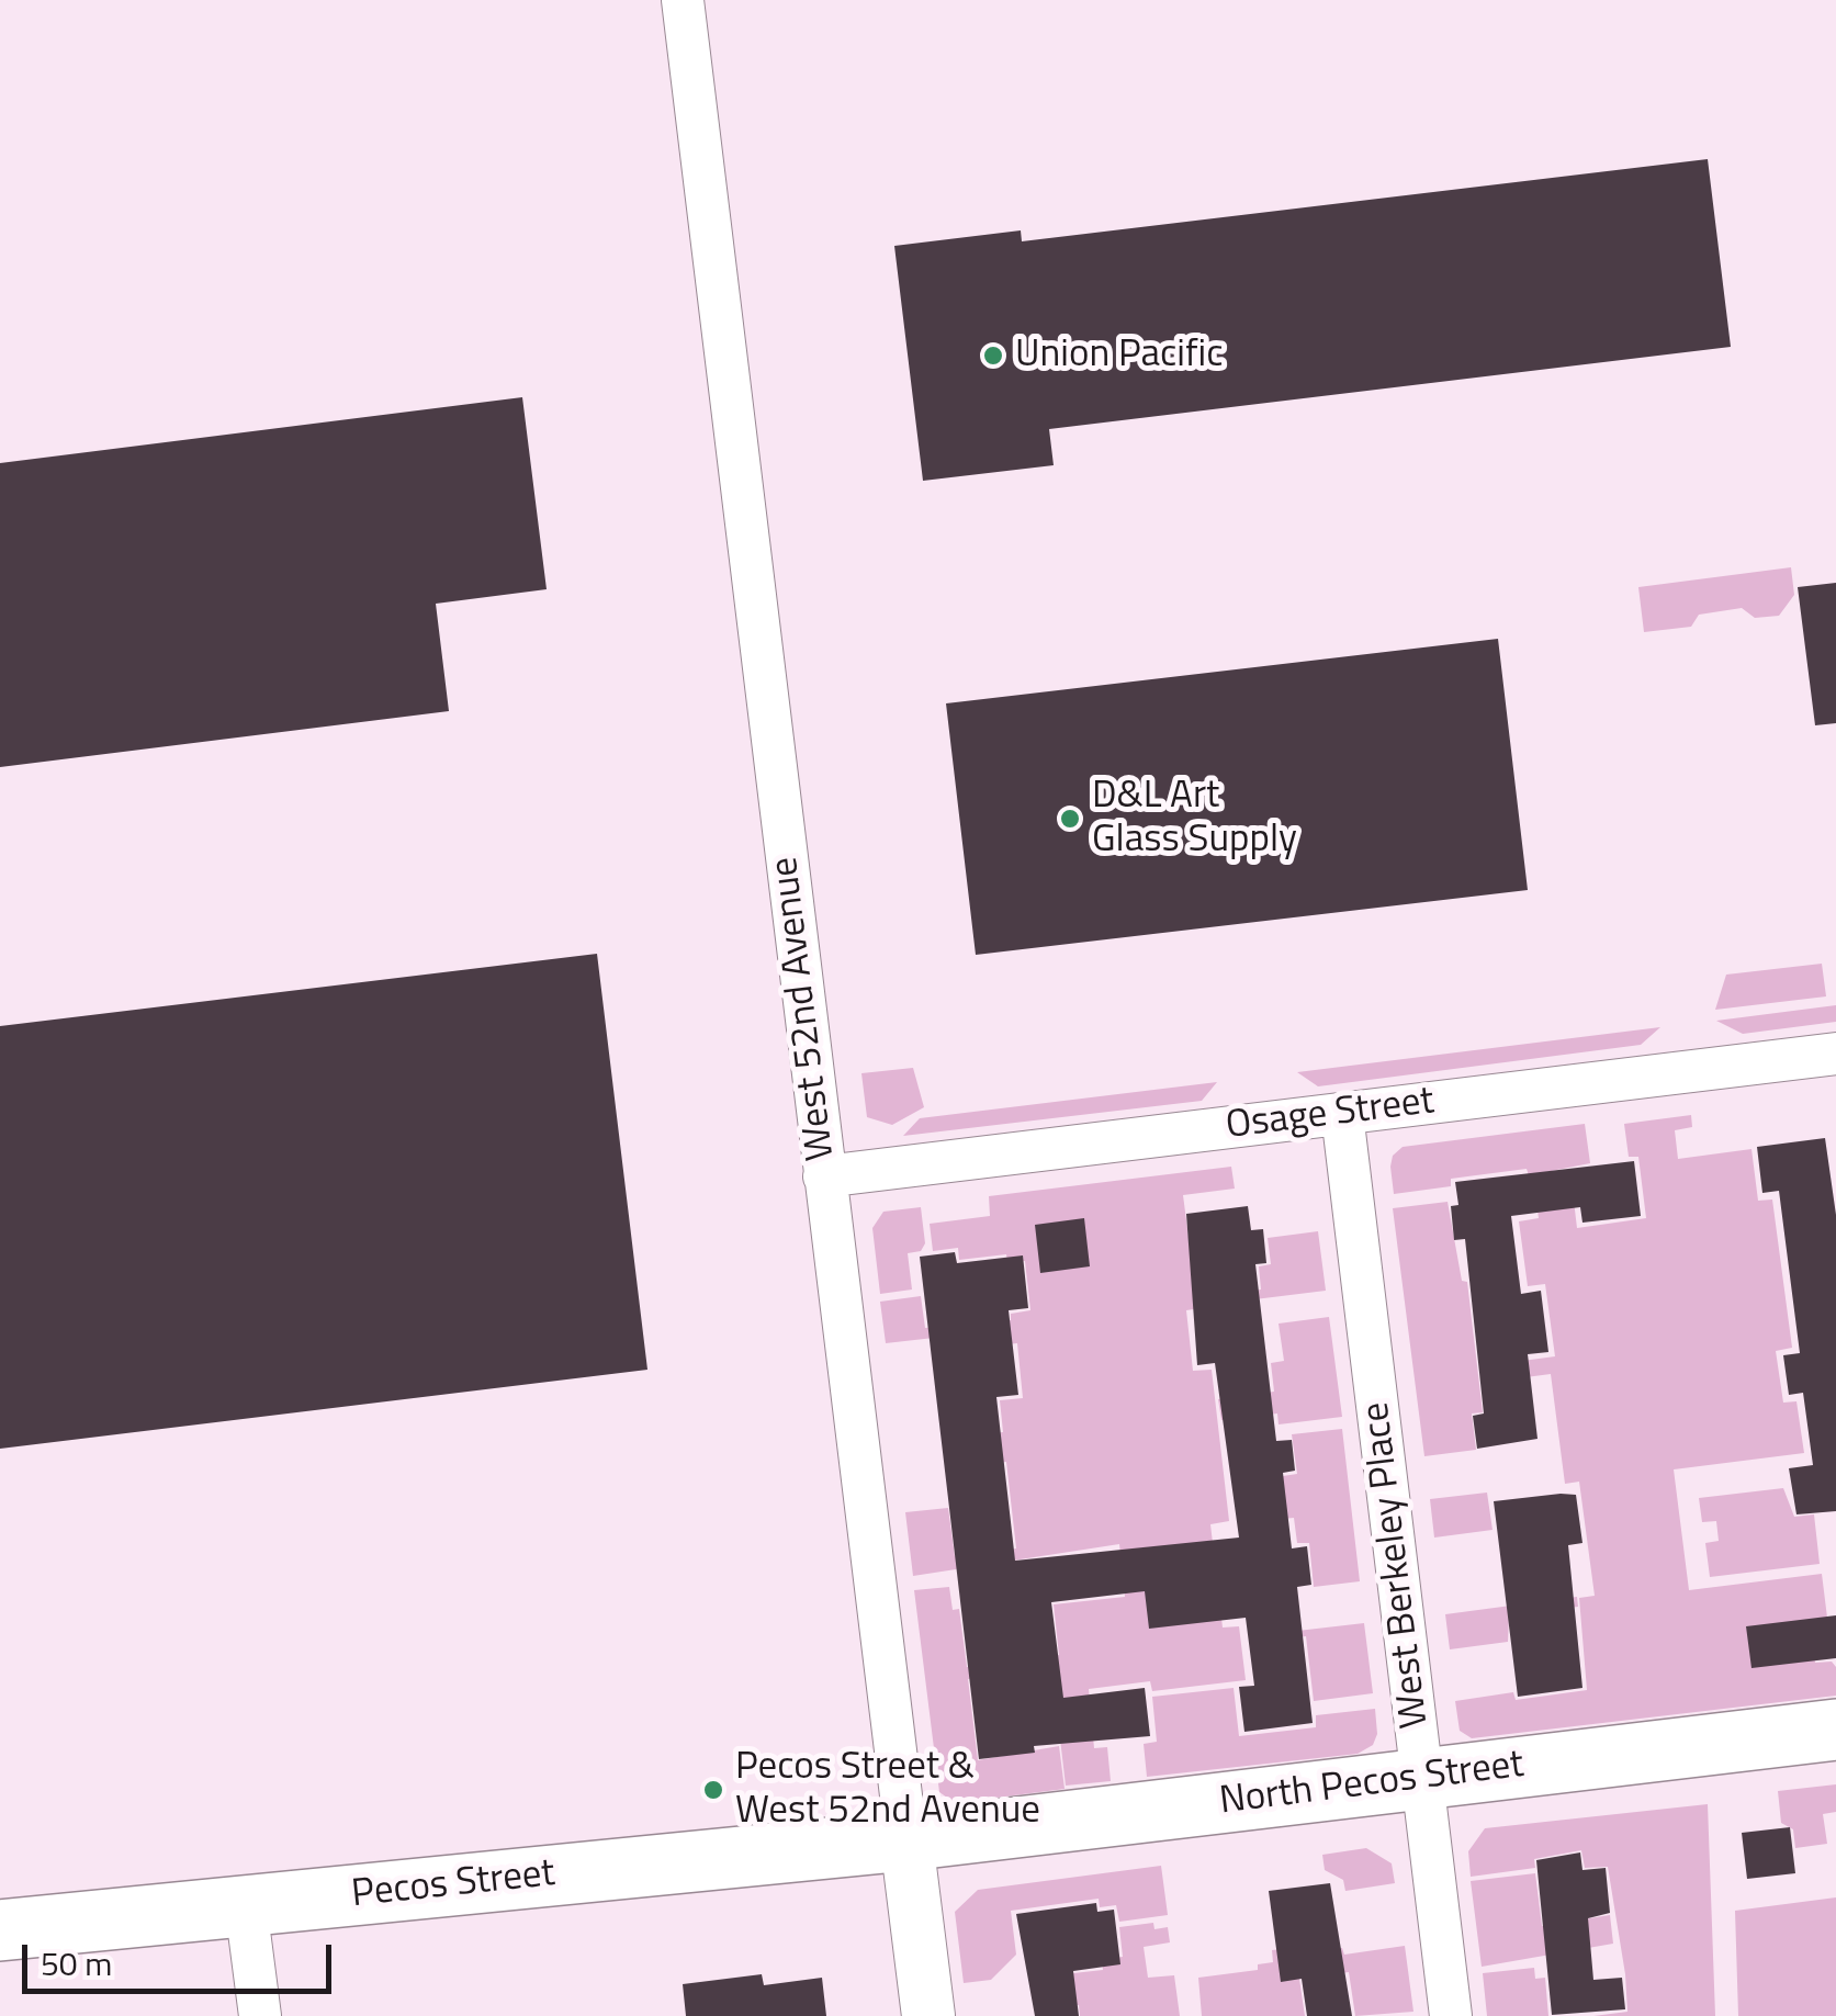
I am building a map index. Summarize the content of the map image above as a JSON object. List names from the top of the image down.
{
  "streets": {
    "main road": ["North Pecos Street", "Pecos Street"],
    "street": ["West 52nd Avenue", "Osage Street", "West Berkeley Place"]
  },
  "crossings": [
    ["West 52nd Avenue", "Osage Street"],
    ["West 52nd Avenue", "North Pecos Street"],
    ["West 52nd Avenue", "Pecos Street"],
    ["Osage Street", "West Berkeley Place"],
    ["West Berkeley Place", "North Pecos Street"],
    ["North Pecos Street", "Pecos Street"]
  ],
  "places": ["Union Pacific", "D&L Art Glass Supply", "Pecos Street & West 52nd Avenue"],
  "scale_bar": "50 m"
}
